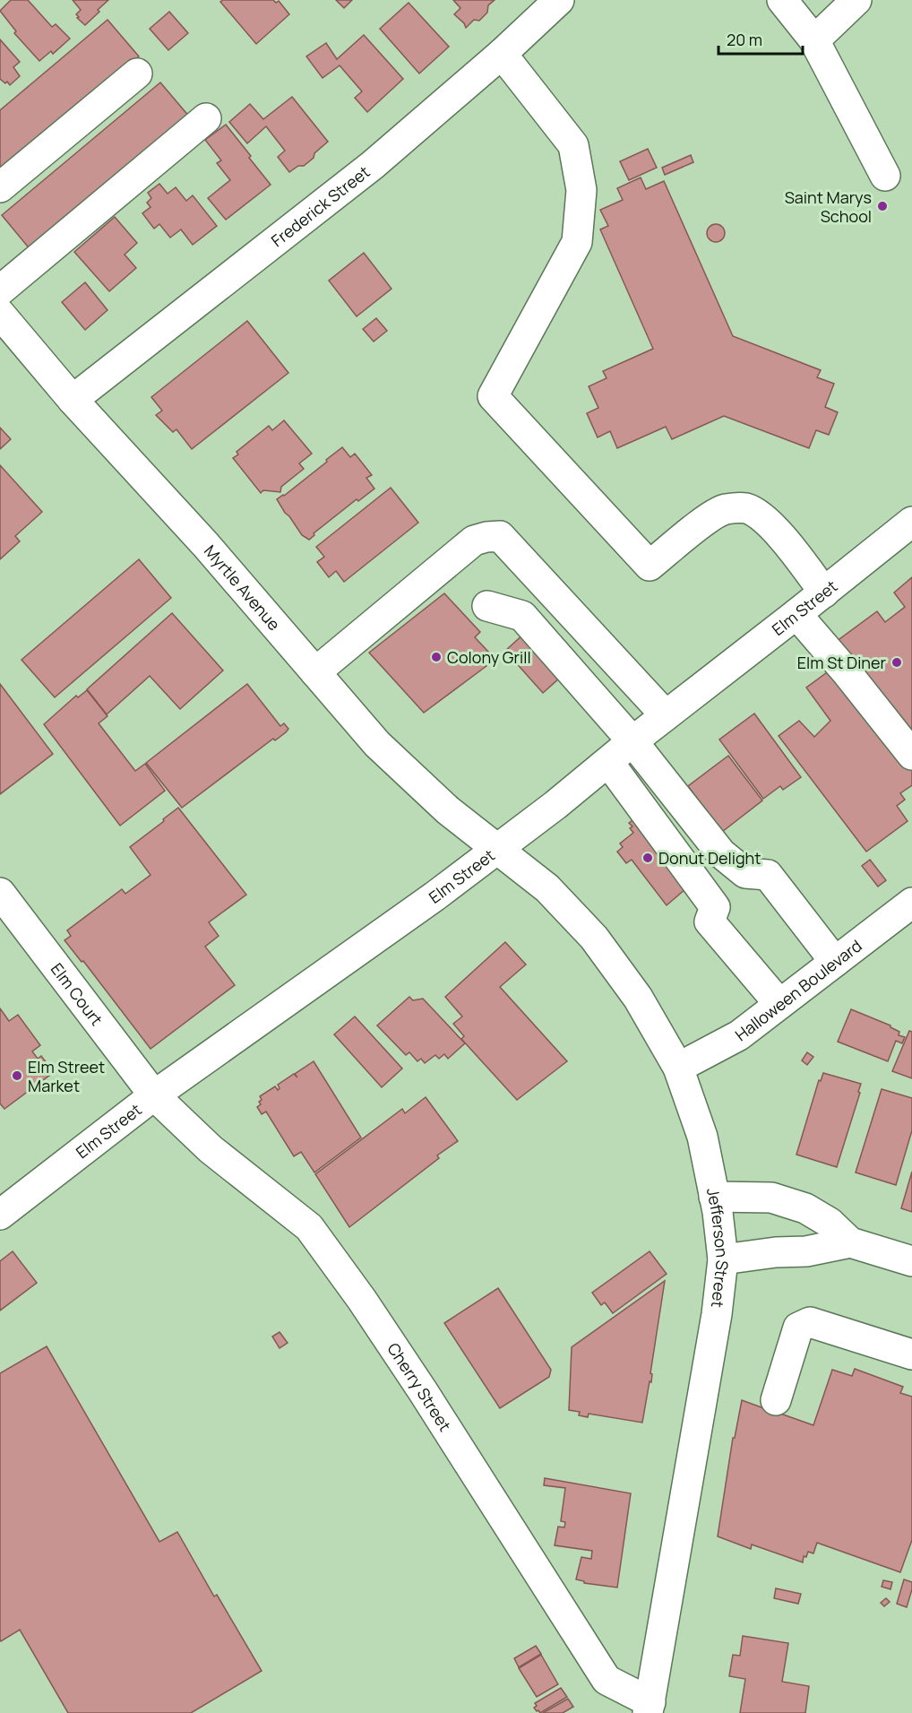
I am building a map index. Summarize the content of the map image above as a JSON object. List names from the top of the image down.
{
  "streets": {
    "street": [
      "Frederick Street",
      "Myrtle Avenue",
      "Elm Street",
      "Halloween Boulevard",
      "Elm Court",
      "Jefferson Street",
      "Cherry Street"
    ]
  },
  "crossings": [
    ["Frederick Street", "Myrtle Avenue"],
    ["Myrtle Avenue", "Elm Street"],
    ["Myrtle Avenue", "Jefferson Street"],
    ["Elm Street", "Elm Court"],
    ["Elm Street", "Jefferson Street"],
    ["Elm Street", "Cherry Street"],
    ["Halloween Boulevard", "Jefferson Street"],
    ["Elm Court", "Cherry Street"],
    ["Jefferson Street", "Cherry Street"]
  ],
  "places": [
    "Saint Marys School",
    "Colony Grill",
    "Elm St Diner",
    "Donut Delight",
    "Elm Street Market"
  ],
  "scale_bar": "20 m"
}
